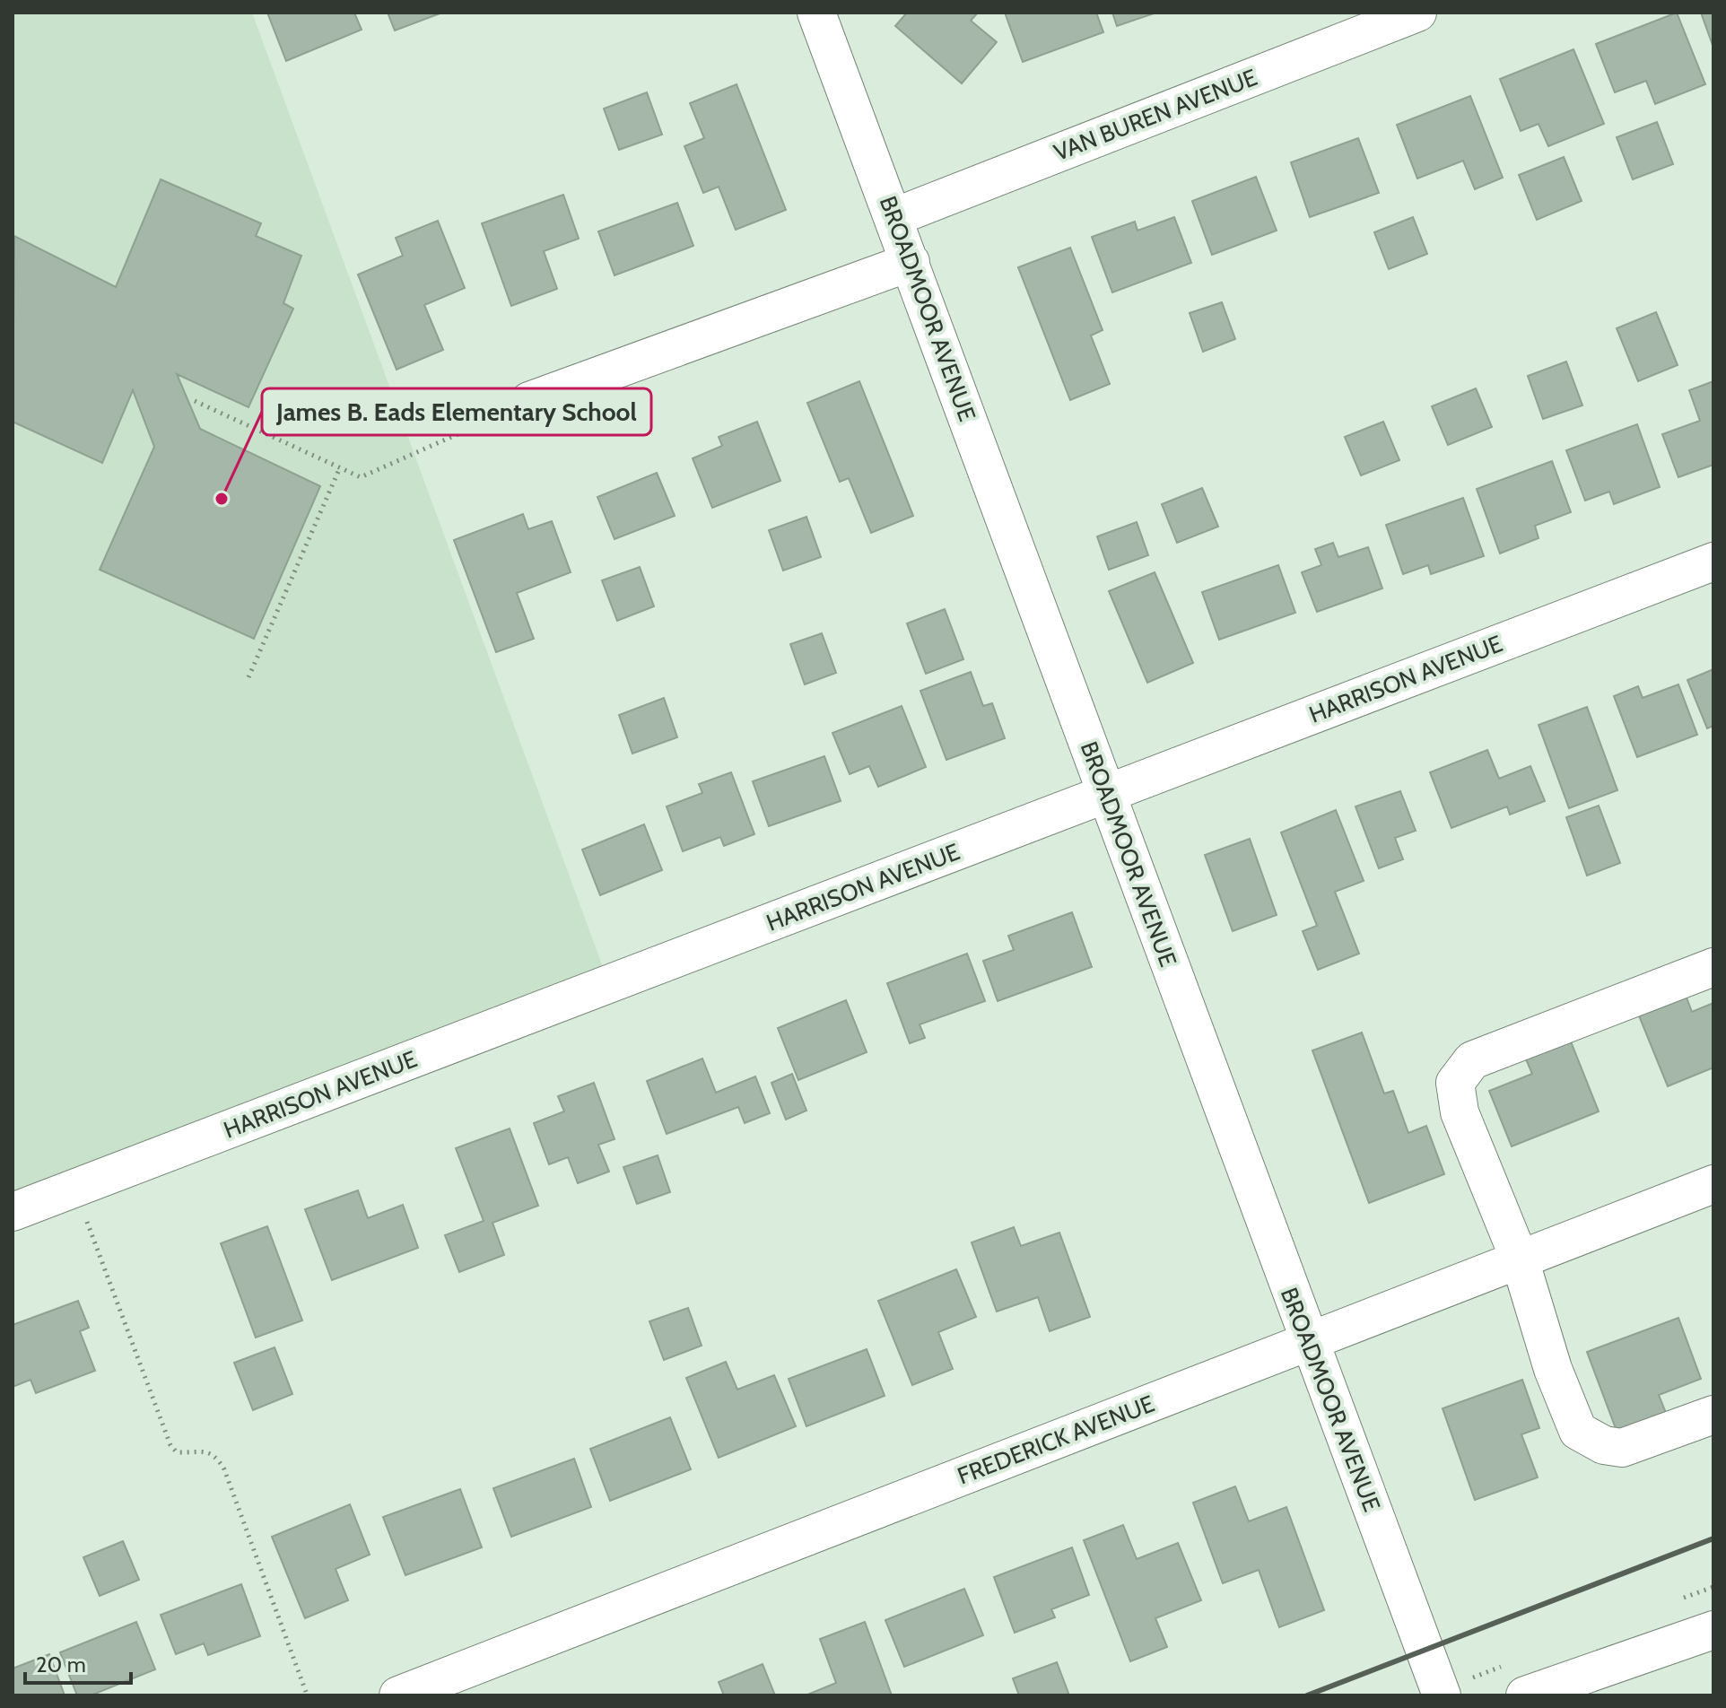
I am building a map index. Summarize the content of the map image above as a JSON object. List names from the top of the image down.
{
  "streets": {
    "street": [
      "VAN BUREN AVENUE",
      "BROADMOOR AVENUE",
      "HARRISON AVENUE",
      "FREDERICK AVENUE"
    ]
  },
  "crossings": [
    ["VAN BUREN AVENUE", "BROADMOOR AVENUE"],
    ["BROADMOOR AVENUE", "HARRISON AVENUE"],
    ["BROADMOOR AVENUE", "FREDERICK AVENUE"]
  ],
  "places": ["James B. Eads Elementary School"],
  "scale_bar": "20 m"
}
